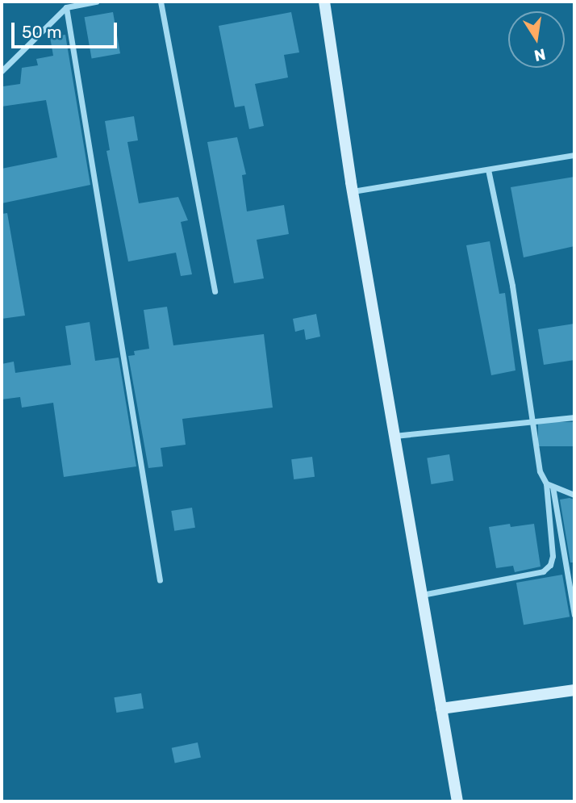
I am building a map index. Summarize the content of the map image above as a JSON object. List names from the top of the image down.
{
  "scale_bar": "50 m",
  "north": "bottom"
}
